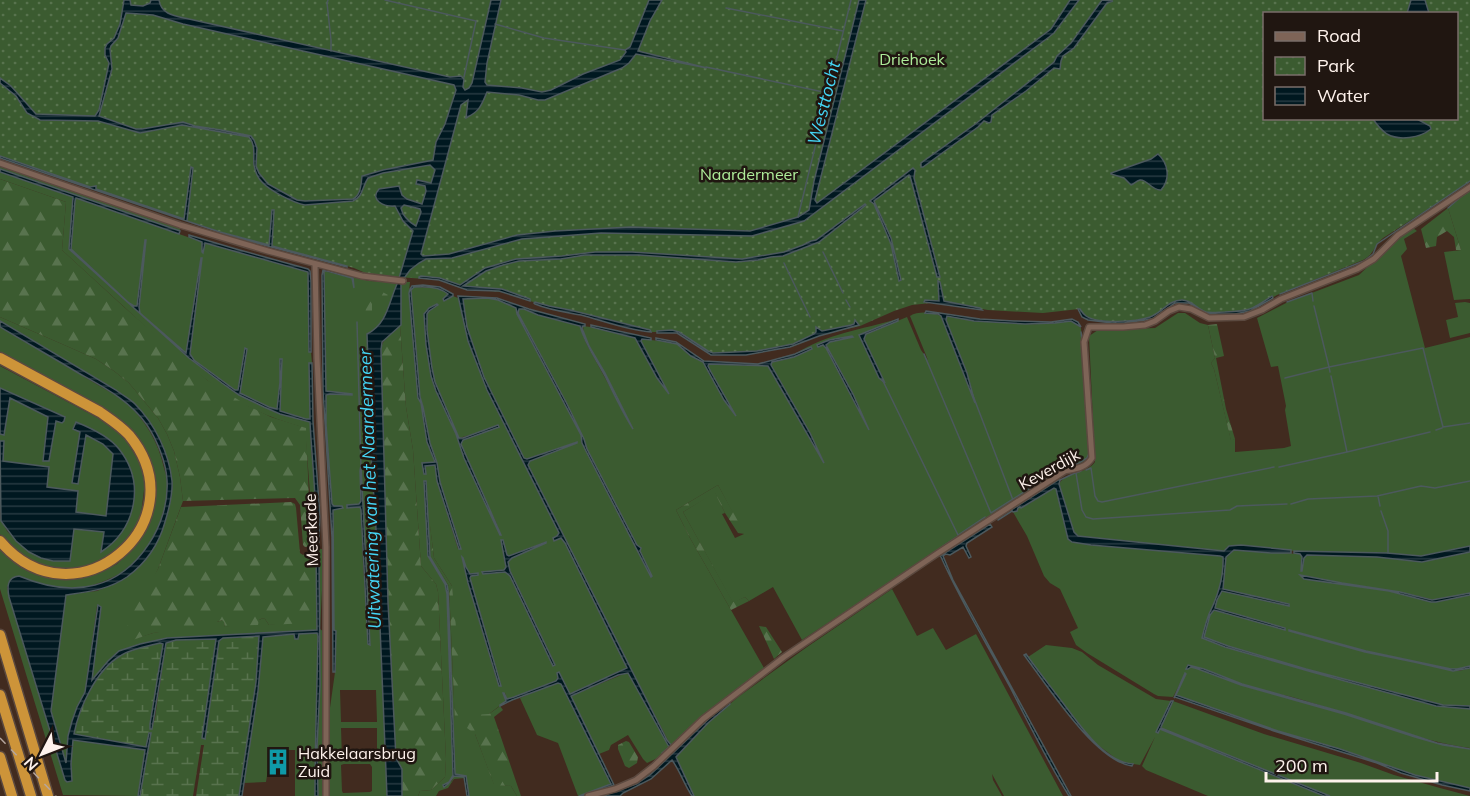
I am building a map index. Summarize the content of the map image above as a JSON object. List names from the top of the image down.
{
  "streets": {
    "street": ["Keverdijk", "Meerkade"]
  },
  "water": ["Westtocht", "Uitwatering van het Naardermeer"],
  "parks": ["Driehoek", "Naardermeer"],
  "places": {
    "building": ["Hakkelaarsbrug Zuid"]
  },
  "legend": ["Road", "Park", "Water"],
  "scale_bar": "200 m",
  "north": "bottom left"
}
